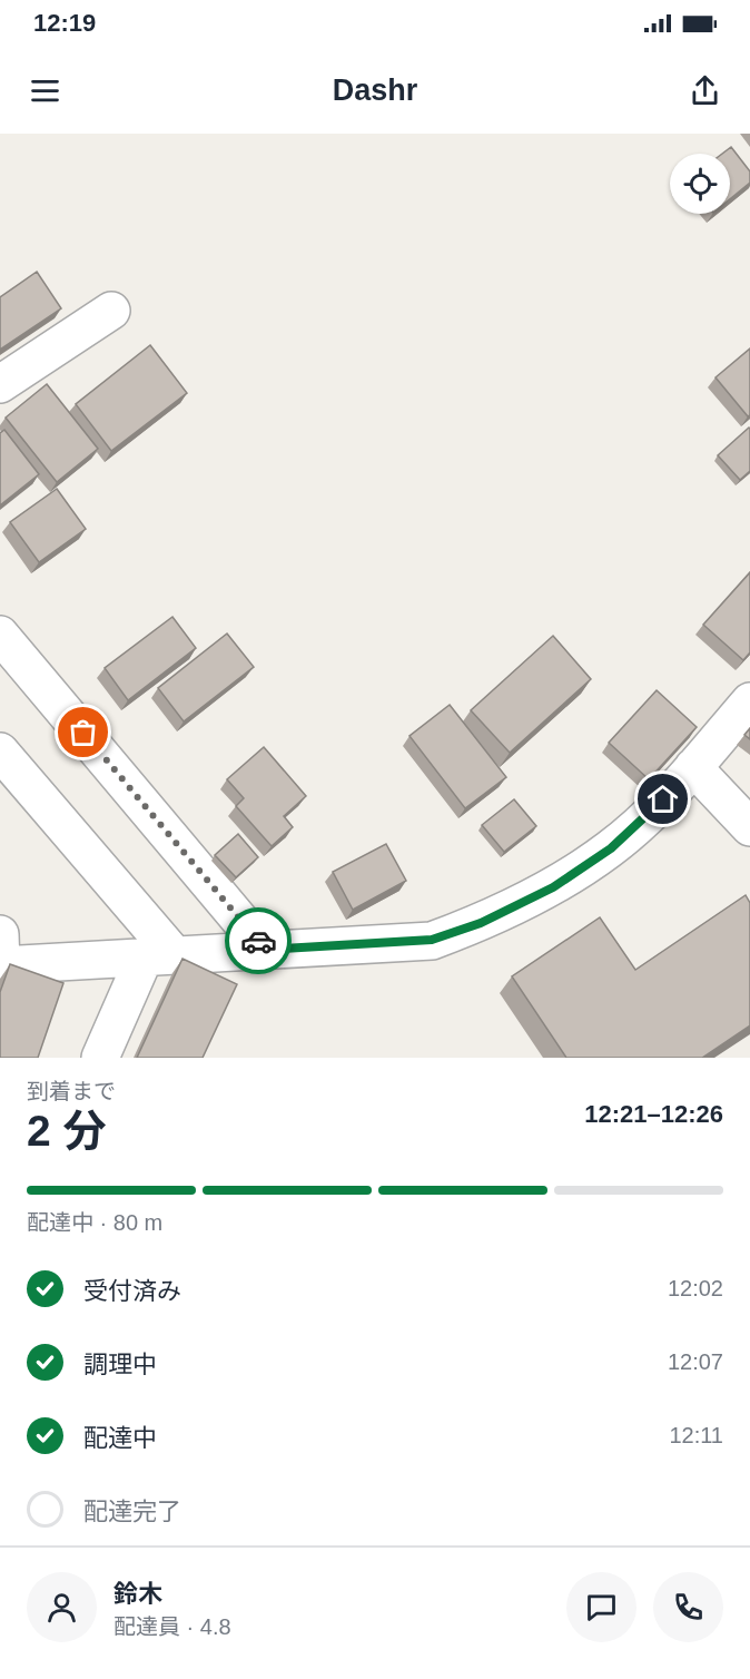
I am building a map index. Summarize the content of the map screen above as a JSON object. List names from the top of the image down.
{
  "page": {
    "status": "12:19",
    "header": "Dashr",
    "heading": ["2 分", "到着まで", "12:21–12:26"],
    "panel": ["鈴木", "配達員 · 4.8"],
    "bar": "配達中 · 80 m",
    "list": [
      ["受付済み", "12:02"],
      ["調理中", "12:07"],
      ["配達中", "12:11"],
      "配達完了"
    ]
  }
}
